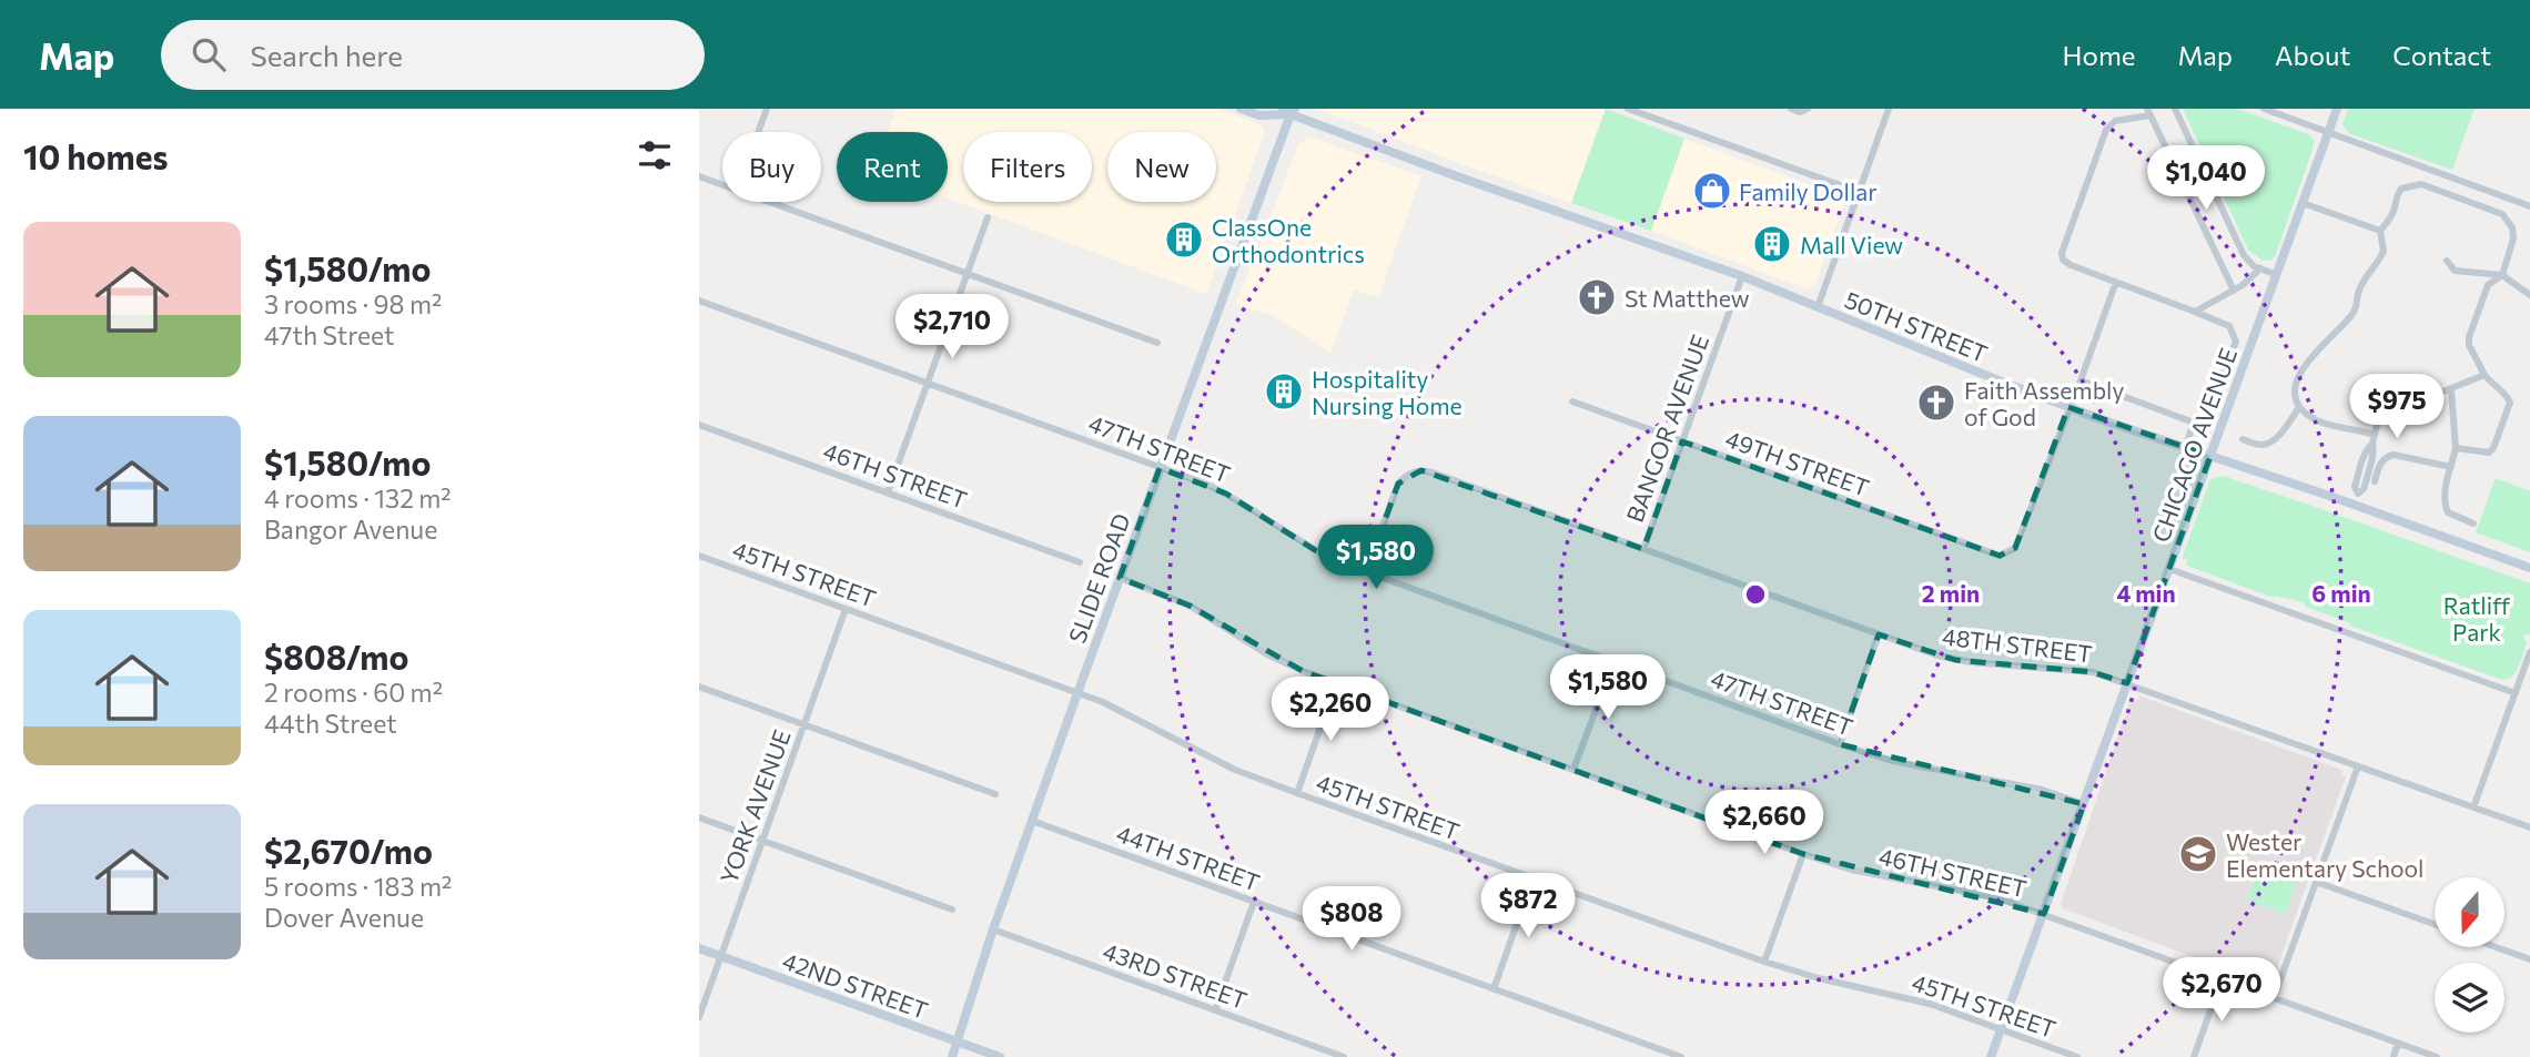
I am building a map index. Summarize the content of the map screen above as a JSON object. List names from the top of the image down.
{
  "streets": {
    "main road": [
      "50TH STREET",
      "CHICAGO AVENUE",
      "SLIDE ROAD",
      "42ND STREET"
    ],
    "street": [
      "BANGOR AVENUE",
      "47TH STREET",
      "49TH STREET",
      "46TH STREET",
      "45TH STREET",
      "48TH STREET",
      "YORK AVENUE",
      "44TH STREET",
      "43RD STREET"
    ]
  },
  "crossings": [
    ["50TH STREET", "BANGOR AVENUE"],
    ["50TH STREET", "CHICAGO AVENUE"],
    ["50TH STREET", "49TH STREET"],
    ["50TH STREET", "SLIDE ROAD"],
    ["BANGOR AVENUE", "49TH STREET"],
    ["BANGOR AVENUE", "48TH STREET"],
    ["CHICAGO AVENUE", "47TH STREET"],
    ["CHICAGO AVENUE", "46TH STREET"],
    ["CHICAGO AVENUE", "45TH STREET"],
    ["CHICAGO AVENUE", "48TH STREET"],
    ["47TH STREET", "SLIDE ROAD"],
    ["47TH STREET", "48TH STREET"],
    ["46TH STREET", "SLIDE ROAD"],
    ["45TH STREET", "SLIDE ROAD"],
    ["45TH STREET", "YORK AVENUE"],
    ["SLIDE ROAD", "44TH STREET"],
    ["SLIDE ROAD", "43RD STREET"],
    ["SLIDE ROAD", "42ND STREET"],
    ["YORK AVENUE", "42ND STREET"]
  ],
  "parks": ["Ratliff Park"],
  "places": {
    "shop": ["Family Dollar"],
    "building": ["ClassOne Orthodontrics", "Mall View", "Hospitality Nursing Home"],
    "church": ["St Matthew", "Faith Assembly of God"],
    "school or university": ["Wester Elementary School"]
  },
  "north": "bottom",
  "page": {
    "header": "Map",
    "search": "Search here",
    "nav": [
      "Home",
      "Map",
      "About",
      "Contact"
    ],
    "heading": "10 homes",
    "chip": [
      "Buy",
      "Rent",
      "Filters",
      "New"
    ],
    "price": [
      "$1,040",
      "$2,710",
      "$975",
      "$1,580",
      "$1,580",
      "$2,260",
      "$2,660",
      "$872",
      "$808",
      "$2,670"
    ],
    "list": [
      {
        "name": "$1,580/mo",
        "note": "3 rooms · 98 m² · 47th Street"
      },
      {
        "name": "$1,580/mo",
        "note": "4 rooms · 132 m² · Bangor Avenue"
      },
      {
        "name": "$808/mo",
        "note": "2 rooms · 60 m² · 44th Street"
      },
      {
        "name": "$2,670/mo",
        "note": "5 rooms · 183 m² · Dover Avenue"
      }
    ]
  },
  "rings": ["2 min", "4 min", "6 min"]
}
